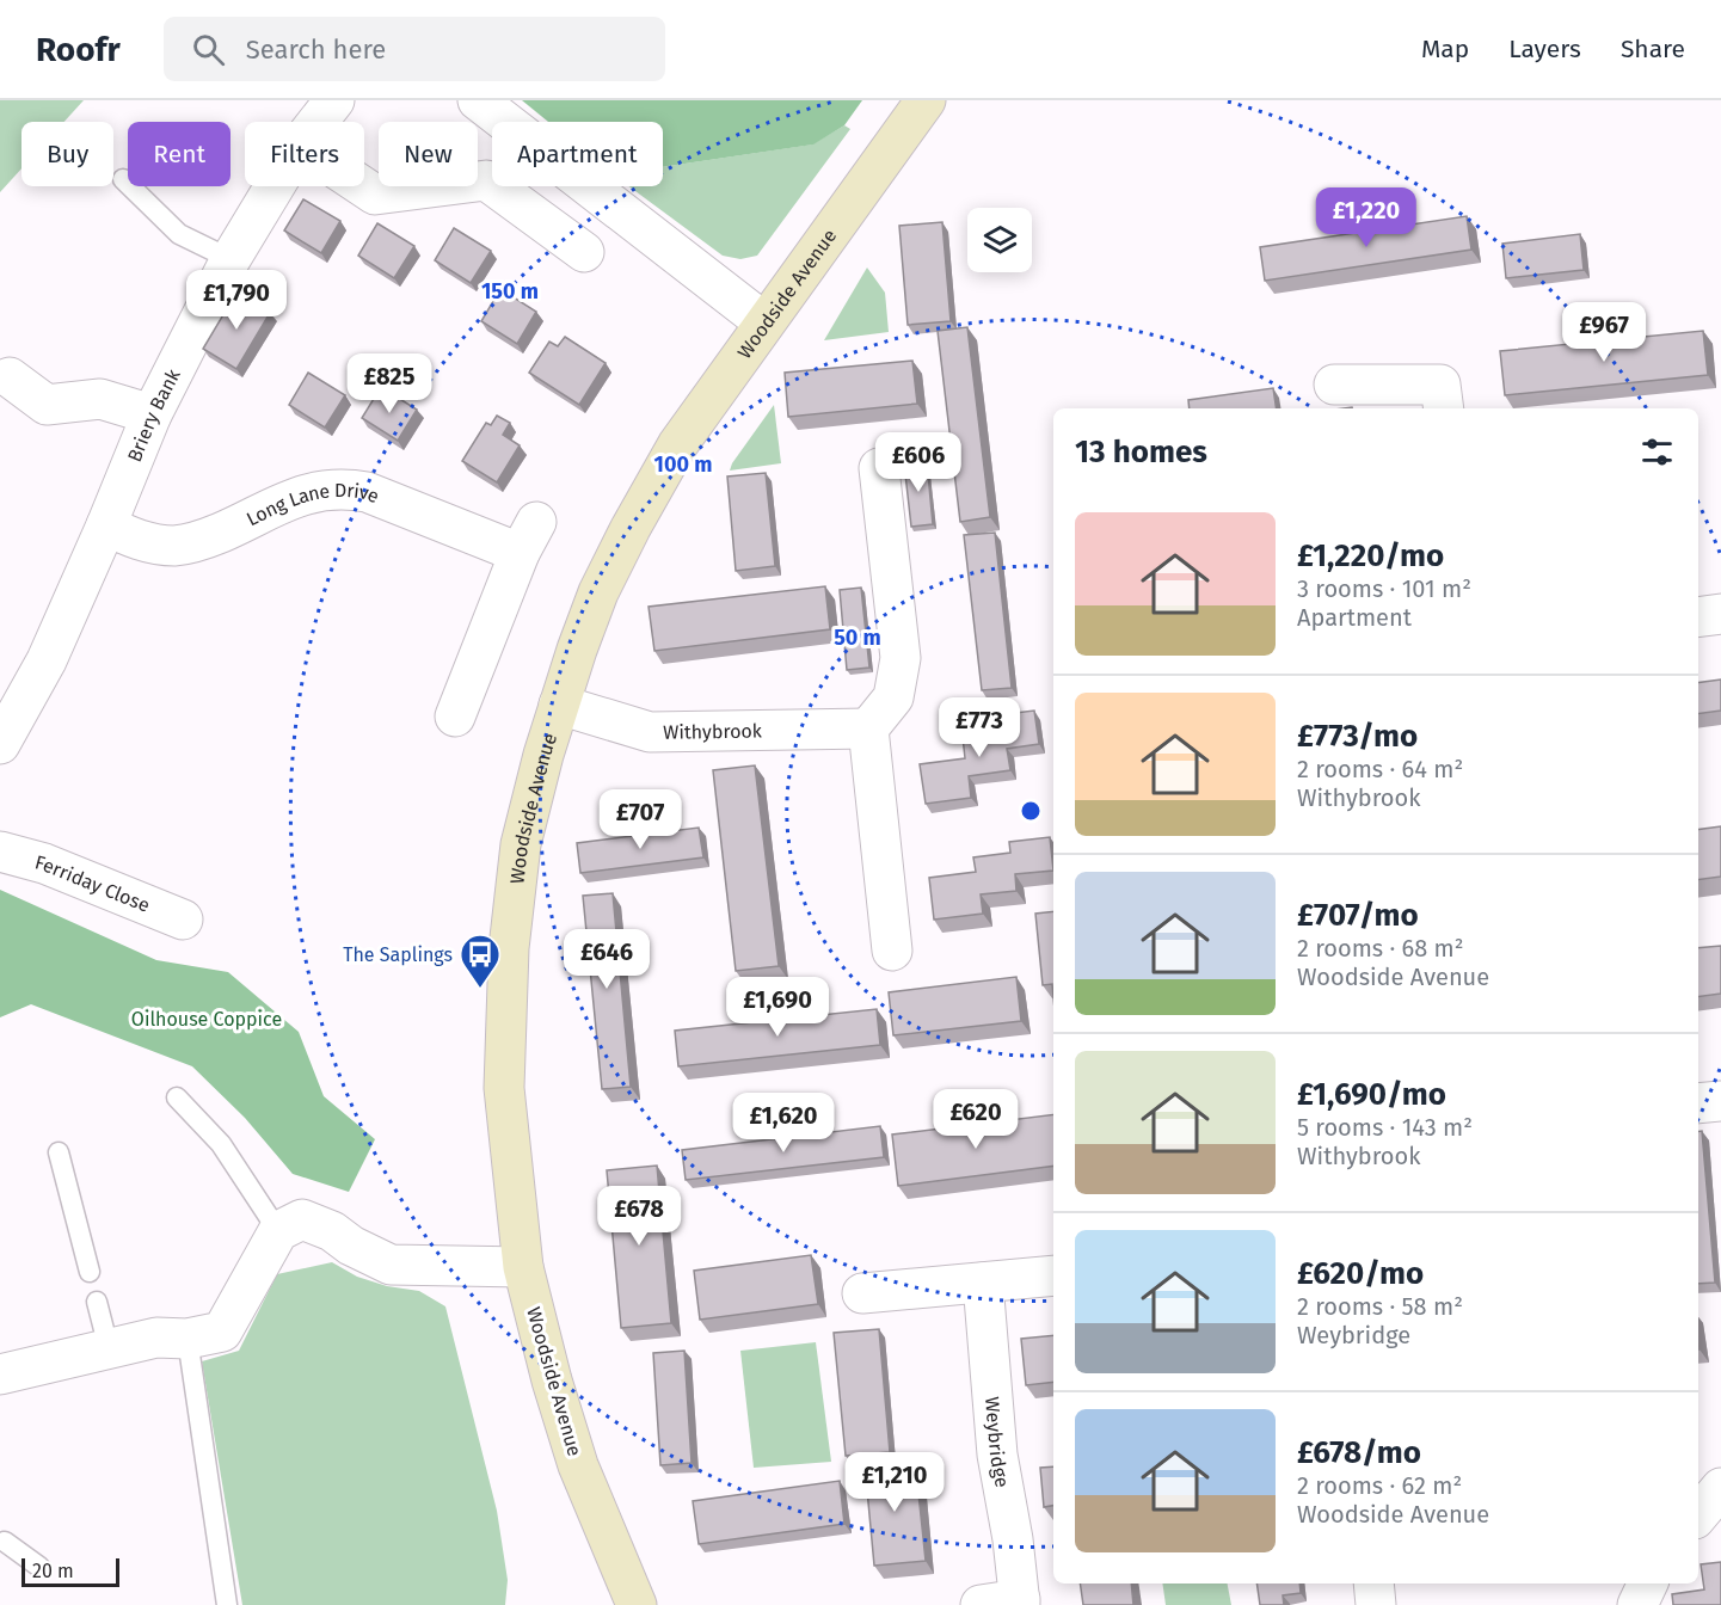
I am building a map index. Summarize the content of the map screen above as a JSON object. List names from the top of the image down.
{
  "streets": {
    "street": [
      "Woodside Avenue",
      "Briery Bank",
      "Long Lane Drive",
      "Withybrook",
      "Ferriday Close",
      "Weybridge"
    ]
  },
  "crossings": [
    ["Woodside Avenue", "Withybrook"],
    ["Briery Bank", "Long Lane Drive"]
  ],
  "parks": ["Oilhouse Coppice"],
  "places": {
    "bus stop": ["The Saplings"]
  },
  "scale_bar": "20 m",
  "page": {
    "header": "Roofr",
    "search": "Search here",
    "nav": ["Map", "Layers", "Share"],
    "chip": [
      "Buy",
      "Rent",
      "Filters",
      "New",
      "Apartment"
    ],
    "price": [
      "£1,220",
      "£1,790",
      "£967",
      "£825",
      "£606",
      "£773",
      "£707",
      "£646",
      "£1,690",
      "£620",
      "£1,620",
      "£678",
      "£1,210"
    ],
    "heading": "13 homes",
    "list": [
      {
        "name": "£1,220/mo",
        "note": "3 rooms · 101 m² · Apartment"
      },
      {
        "name": "£773/mo",
        "note": "2 rooms · 64 m² · Withybrook"
      },
      {
        "name": "£707/mo",
        "note": "2 rooms · 68 m² · Woodside Avenue"
      },
      {
        "name": "£1,690/mo",
        "note": "5 rooms · 143 m² · Withybrook"
      },
      {
        "name": "£620/mo",
        "note": "2 rooms · 58 m² · Weybridge"
      },
      {
        "name": "£678/mo",
        "note": "2 rooms · 62 m² · Woodside Avenue"
      }
    ],
    "scale": "20 m"
  },
  "rings": ["150 m", "100 m", "50 m"]
}
